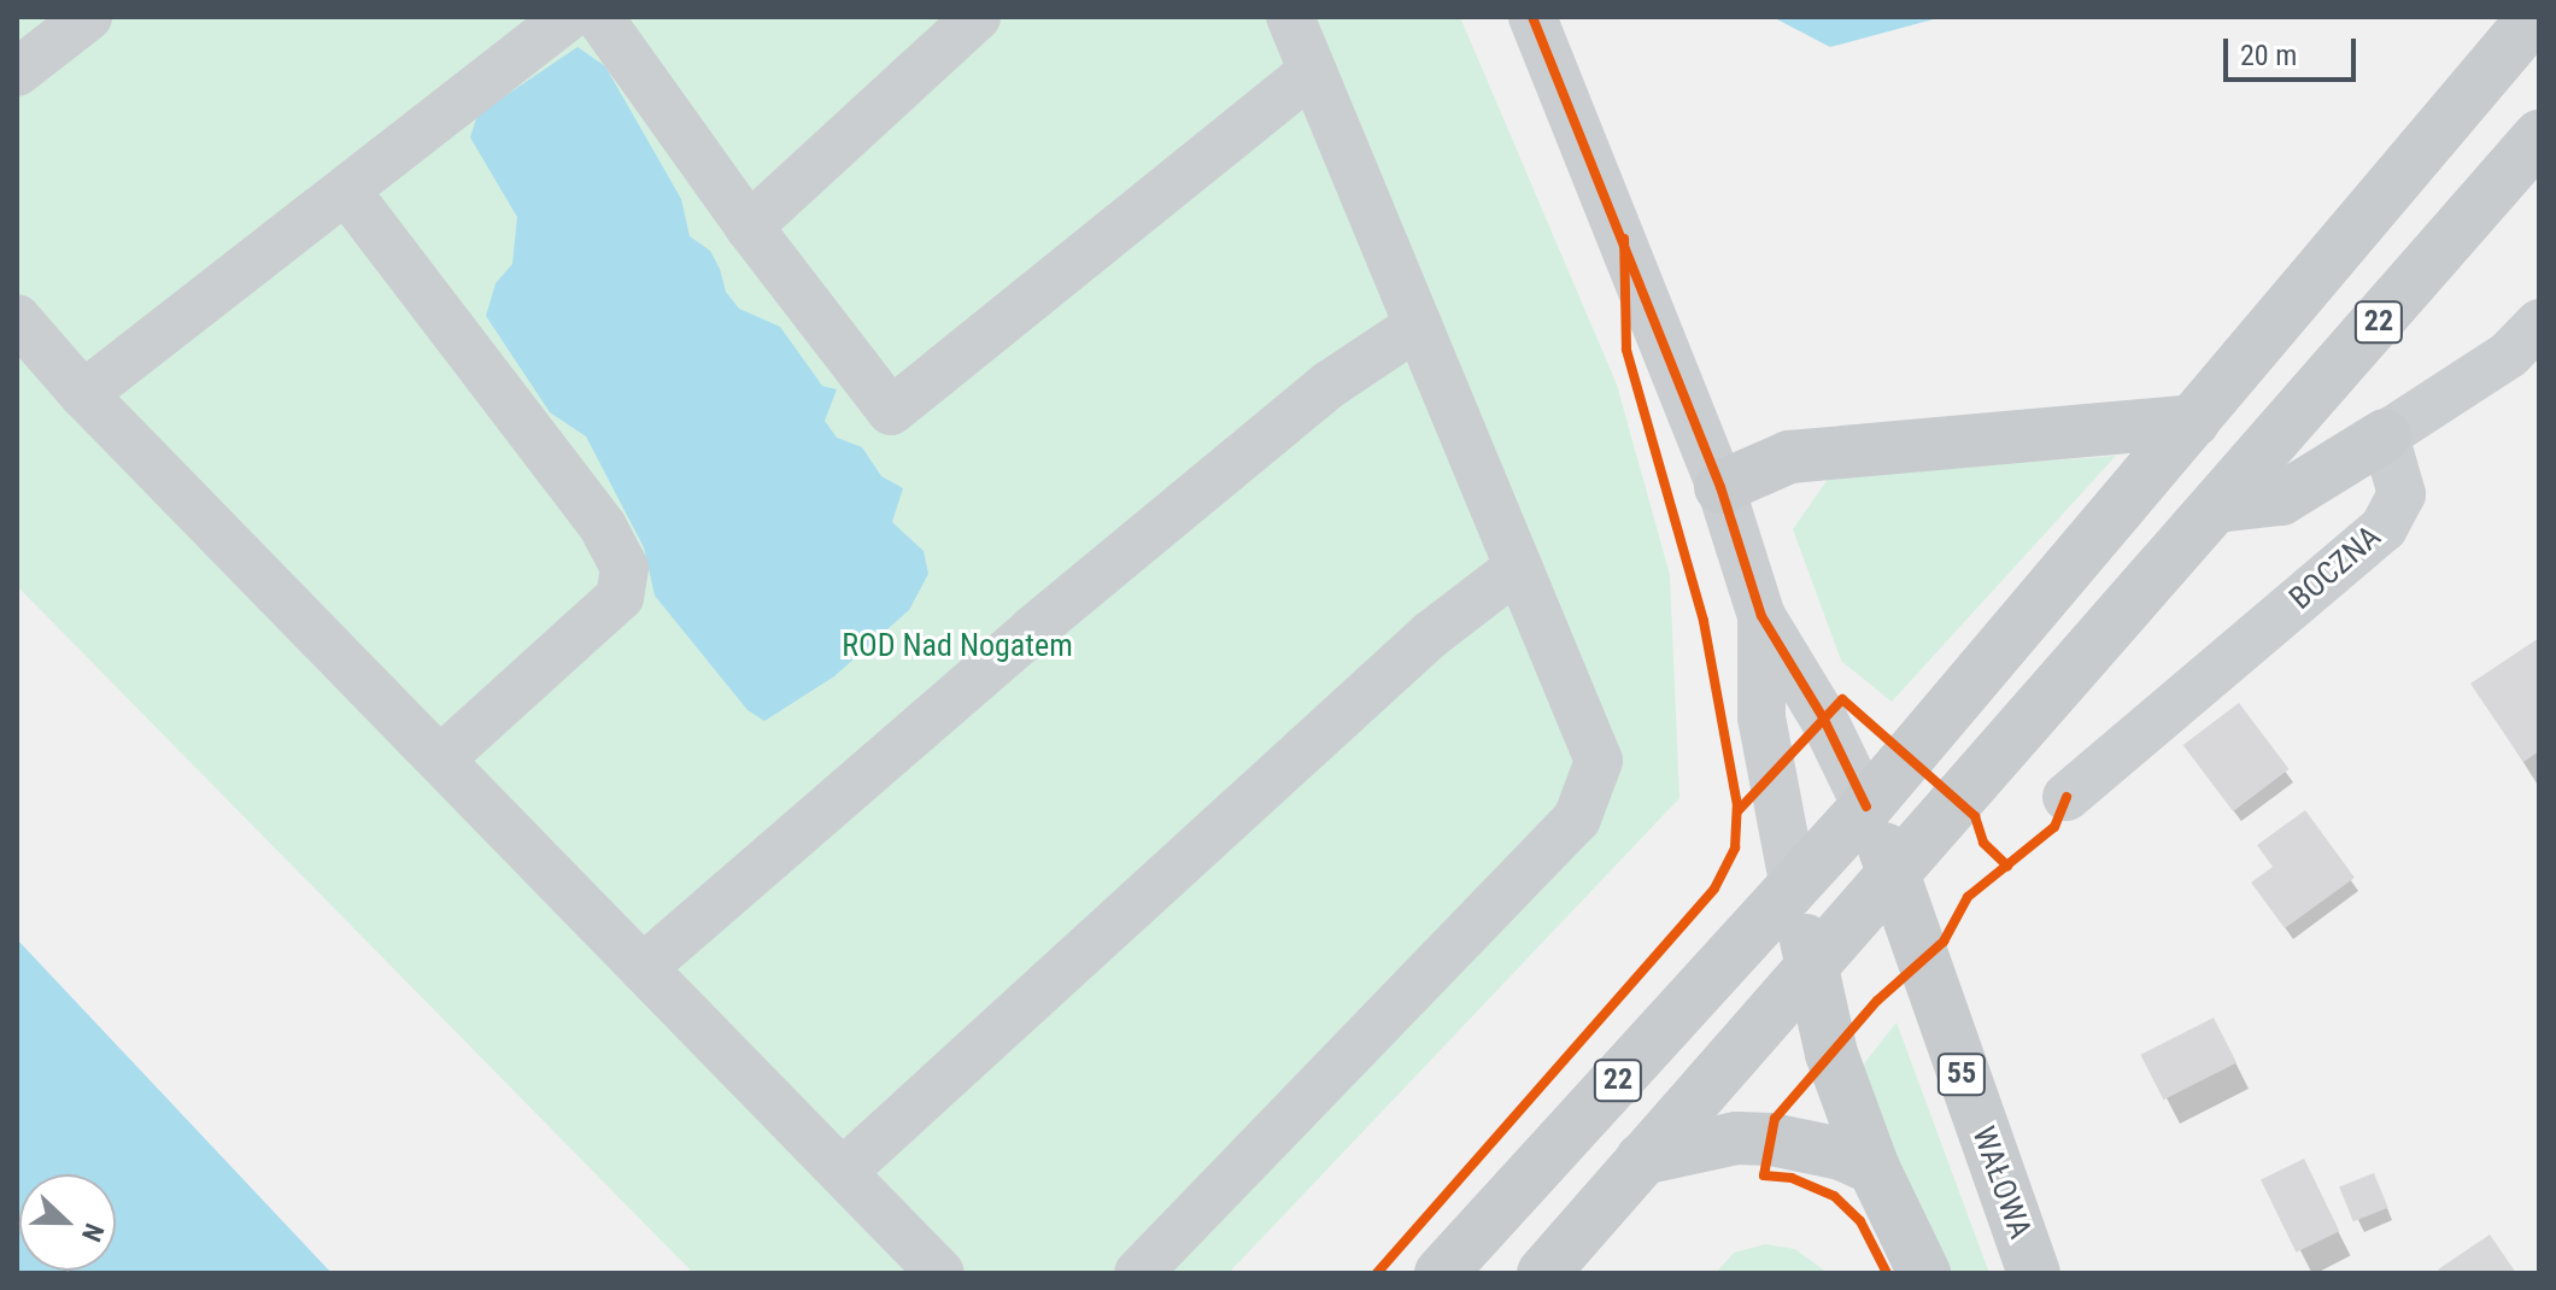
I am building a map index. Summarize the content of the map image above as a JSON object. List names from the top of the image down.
{
  "streets": {
    "main road": ["22", "55", "WAŁOWA"],
    "street": ["BOCZNA"]
  },
  "crossings": [
    ["22", "55"],
    ["22", "WAŁOWA"],
    ["55", "WAŁOWA"]
  ],
  "parks": ["ROD Nad Nogatem"],
  "scale_bar": "20 m",
  "north": "right"
}
